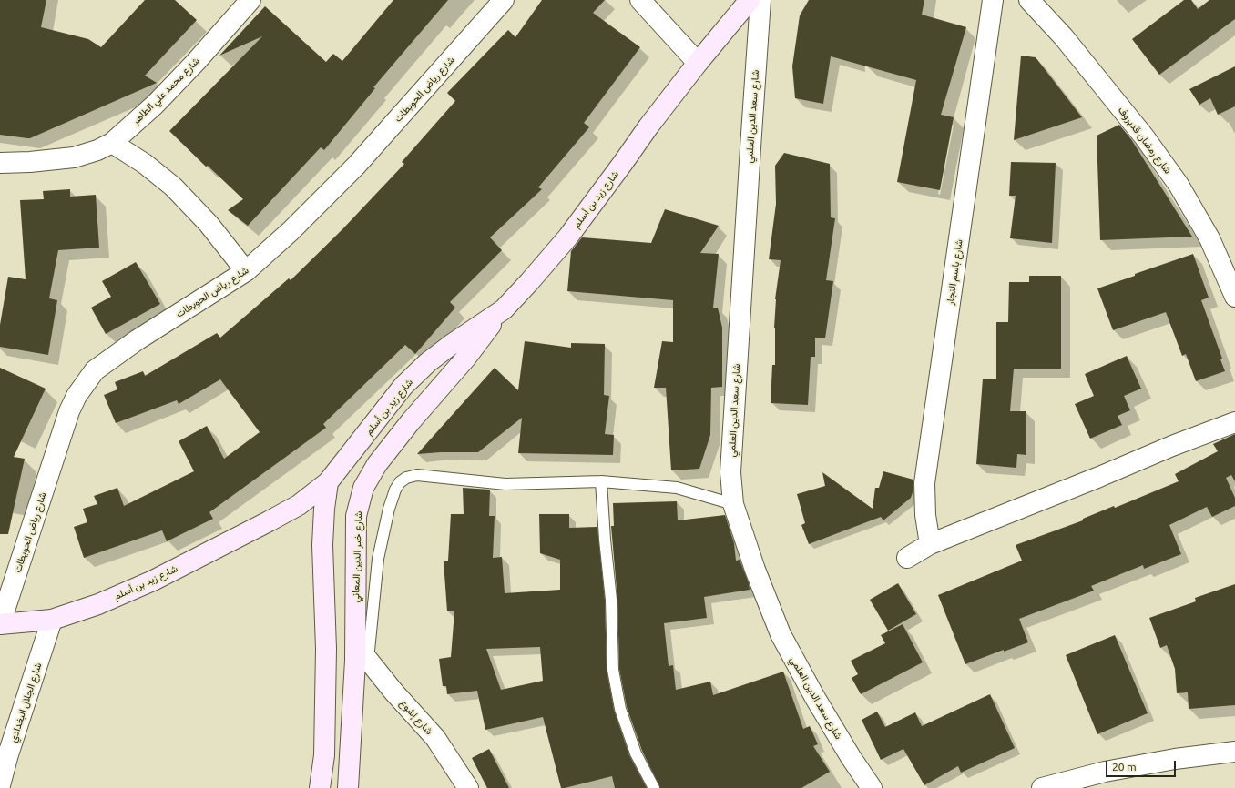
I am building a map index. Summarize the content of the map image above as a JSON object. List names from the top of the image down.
{
  "streets": {
    "street": [
      "شارع رياض الحويطات",
      "شارع محمد علي الطاهر",
      "شارع سعد الدين العلمي",
      "شارع رمضان قديروف",
      "شارع زيد بن أسلم",
      "شارع باسم النجار",
      "شارع خير الدين المعاني",
      "شارع الجلال البغدادي",
      "شارع إشوع"
    ]
  },
  "crossings": [
    ["شارع رياض الحويطات", "شارع زيد بن أسلم"],
    ["شارع زيد بن أسلم", "شارع خير الدين المعاني"],
    ["شارع زيد بن أسلم", "شارع الجلال البغدادي"],
    ["شارع خير الدين المعاني", "شارع إشوع"]
  ],
  "scale_bar": "20 m"
}
